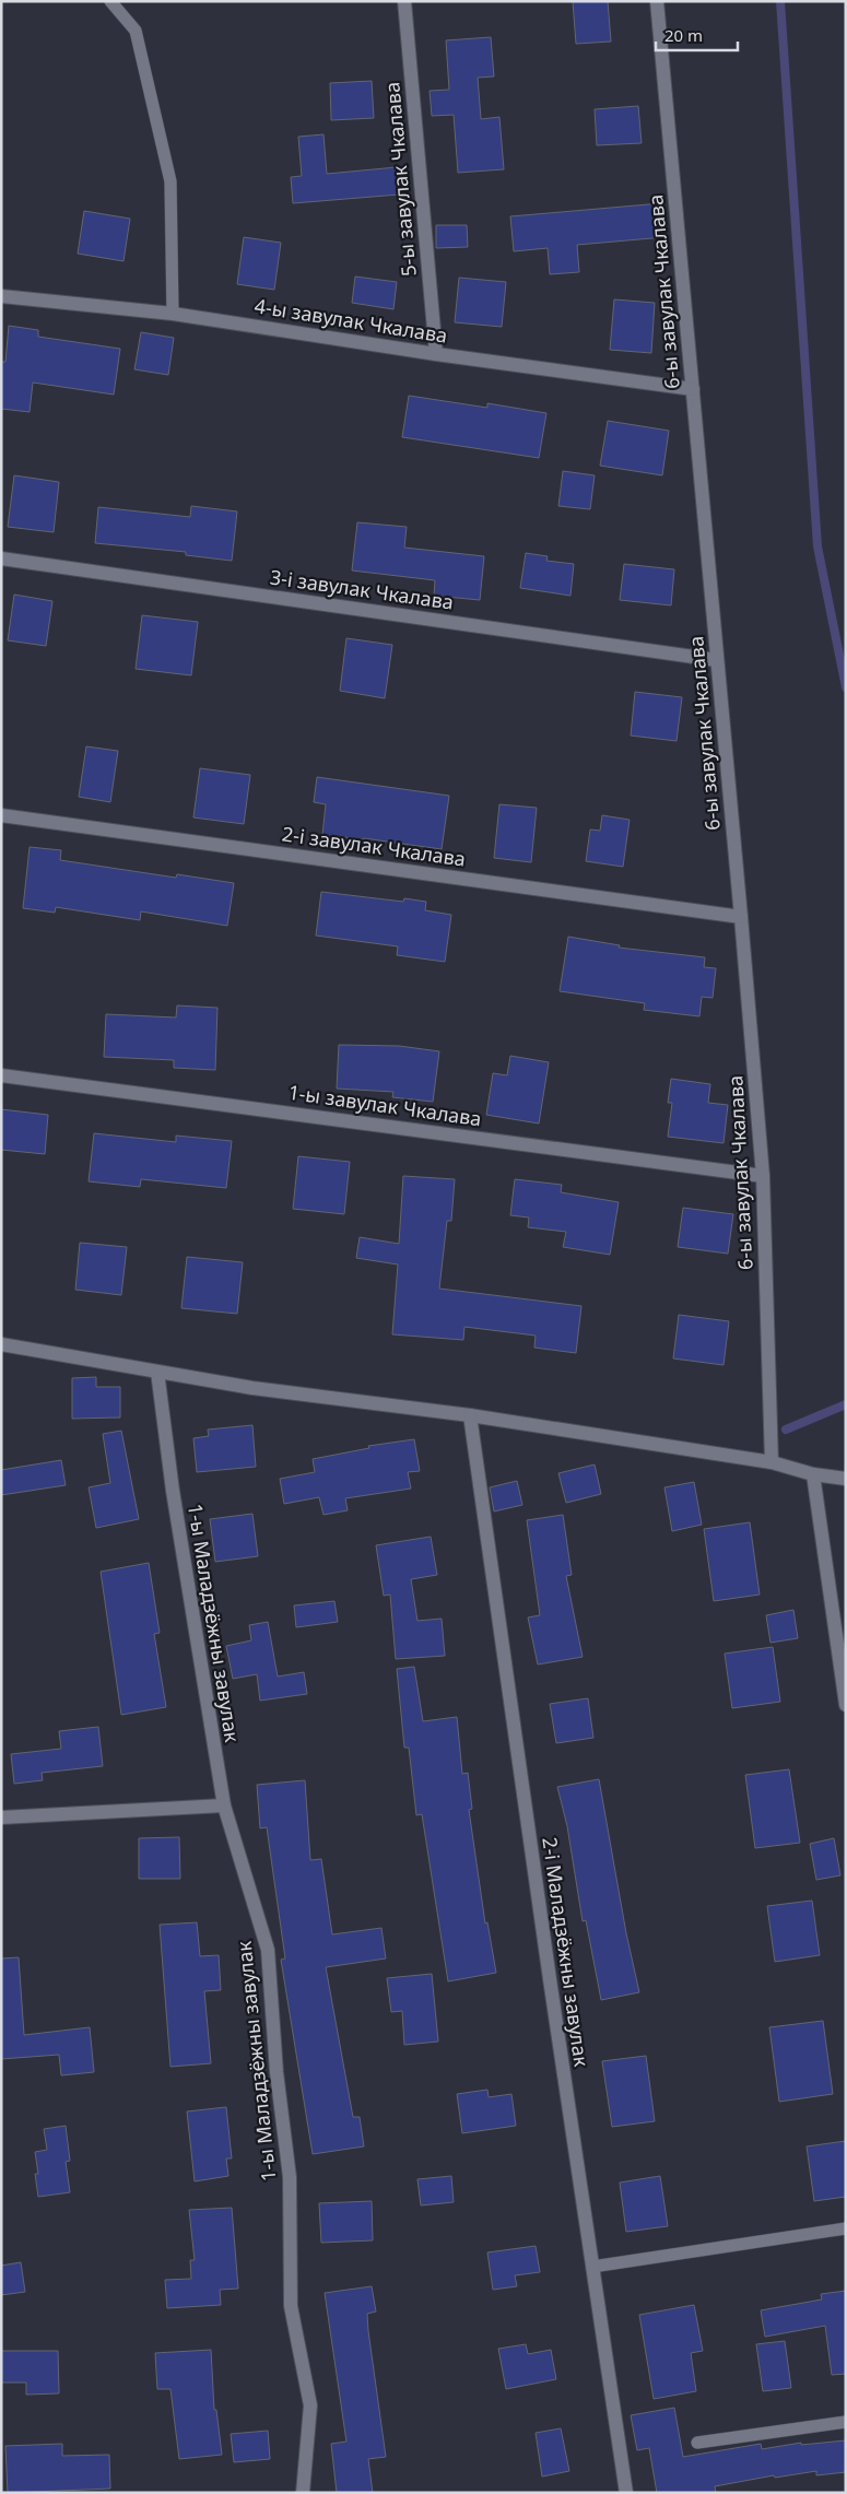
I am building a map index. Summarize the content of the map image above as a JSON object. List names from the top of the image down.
{
  "streets": {
    "street": [
      "5-ы завулак Чкалава",
      "6-ы завулак Чкалава",
      "4-ы завулак Чкалава",
      "3-і завулак Чкалава",
      "2-і завулак Чкалава",
      "1-ы завулак Чкалава",
      "1-ы Маладзёжны завулак",
      "2-і Маладзёжны завулак"
    ]
  },
  "crossings": [
    ["5-ы завулак Чкалава", "4-ы завулак Чкалава"],
    ["6-ы завулак Чкалава", "4-ы завулак Чкалава"],
    ["6-ы завулак Чкалава", "3-і завулак Чкалава"],
    ["6-ы завулак Чкалава", "2-і завулак Чкалава"],
    ["6-ы завулак Чкалава", "1-ы завулак Чкалава"]
  ],
  "scale_bar": "20 m"
}
